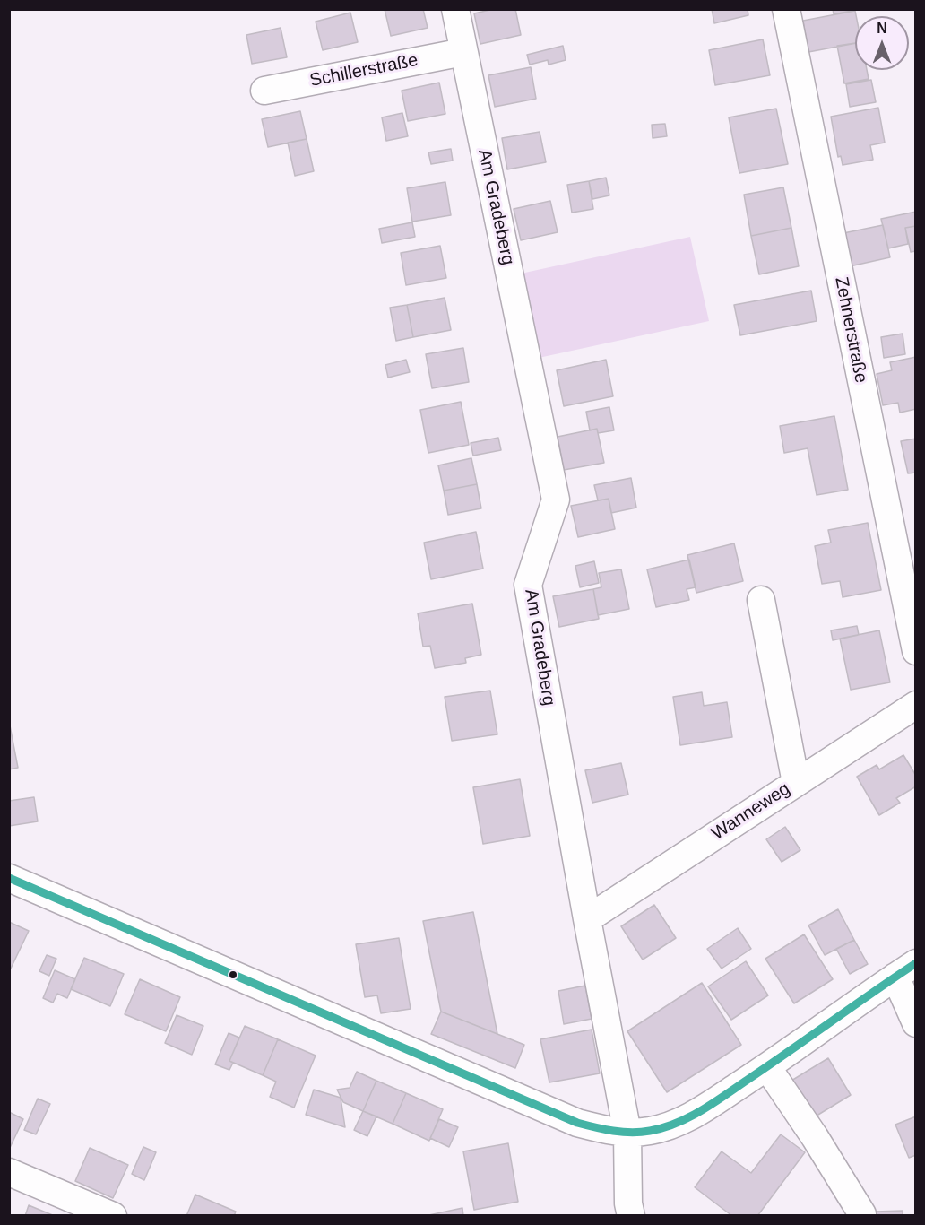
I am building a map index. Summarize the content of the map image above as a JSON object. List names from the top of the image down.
{
  "streets": {
    "street": [
      "Schillerstraße",
      "Am Gradeberg",
      "Zehnerstraße",
      "Wanneweg"
    ]
  },
  "crossings": [
    ["Schillerstraße", "Am Gradeberg"],
    ["Am Gradeberg", "Wanneweg"]
  ],
  "north": "top"
}
